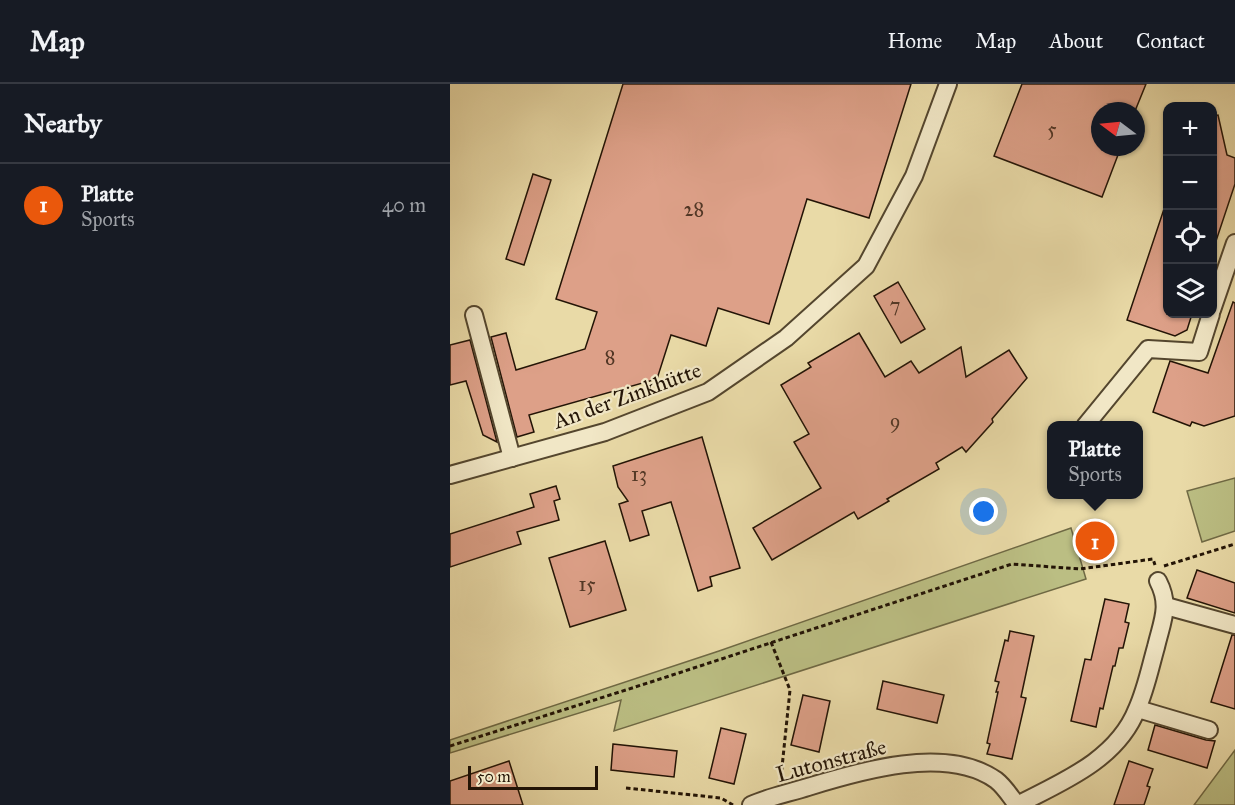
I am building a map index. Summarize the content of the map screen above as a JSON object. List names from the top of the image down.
{
  "streets": {
    "street": ["An der Zinkhütte", "Lutonstraße"]
  },
  "house_numbers": [
    "5",
    "28",
    "7",
    "8",
    "9",
    "13",
    "15"
  ],
  "scale_bar": "50 m",
  "north": "left",
  "page": {
    "header": "Map",
    "nav": [
      "Home",
      "Map",
      "About",
      "Contact"
    ],
    "heading": "Nearby",
    "map_buttons": ["+", "−"],
    "list": [
      {
        "mark": "1",
        "name": "Platte",
        "note": "Sports",
        "value": "40 m"
      }
    ],
    "popup": ["Platte", "Sports"],
    "pins": "1",
    "scale": "50 m"
  }
}
